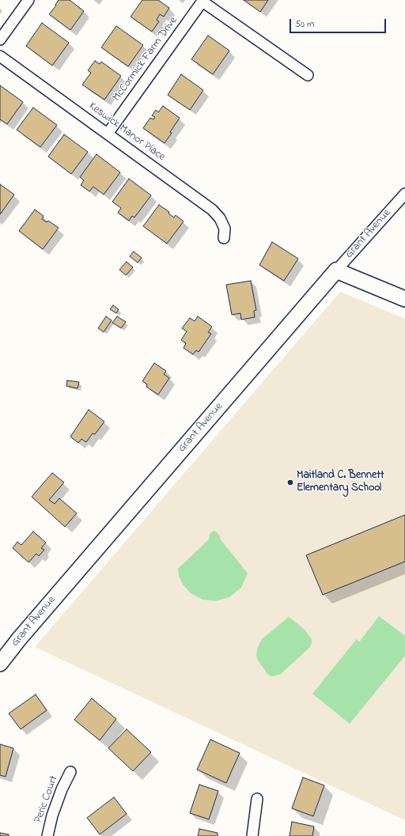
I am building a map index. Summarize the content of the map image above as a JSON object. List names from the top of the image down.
{
  "streets": {
    "street": [
      "McCormick Farm Drive",
      "Keswick Manor Place",
      "Grant Avenue",
      "Peric Court"
    ]
  },
  "crossings": [
    ["McCormick Farm Drive", "Keswick Manor Place"]
  ],
  "places": ["Maitland C. Bennett Elementary School"],
  "scale_bar": "50 m"
}
